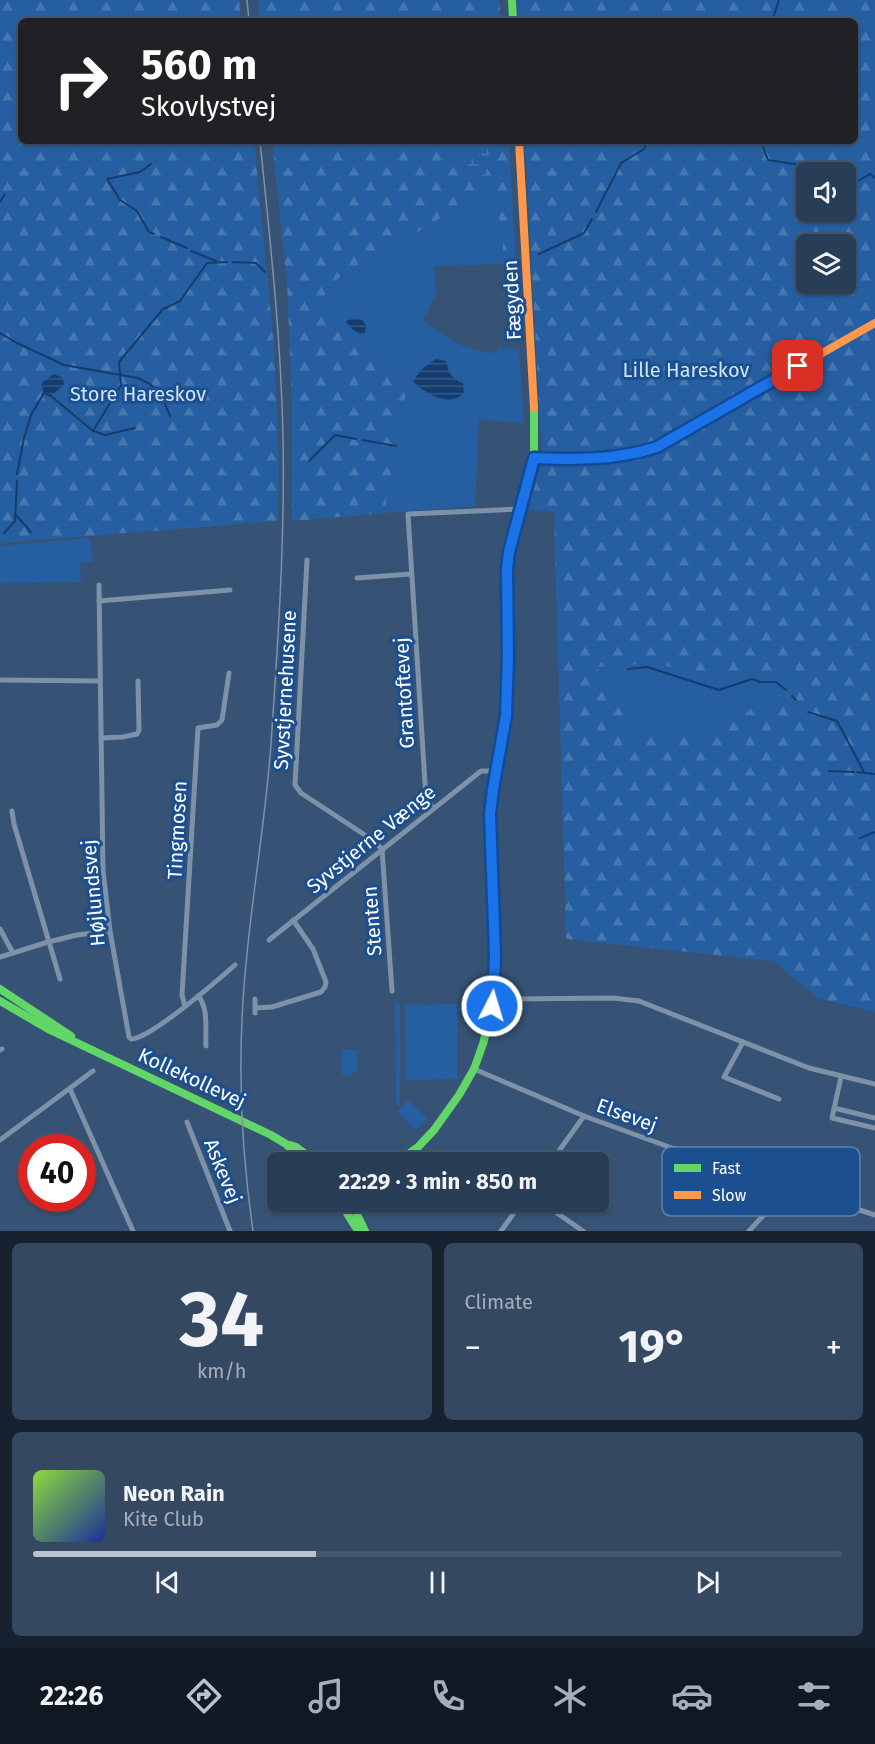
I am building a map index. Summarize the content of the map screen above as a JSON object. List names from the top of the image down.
{
  "streets": {
    "street": [
      "Fægyden",
      "Syvstjernehusene",
      "Grantoftevej",
      "Tingmosen",
      "Syvstjerne Vænge",
      "Højlundsvej",
      "Stenten",
      "Kollekollevej",
      "Elsevej",
      "Askevej"
    ]
  },
  "crossings": [
    ["Fægyden", "Grantoftevej"],
    ["Fægyden", "Syvstjerne Vænge"],
    ["Fægyden", "Elsevej"],
    ["Syvstjernehusene", "Syvstjerne Vænge"],
    ["Syvstjernehusene", "Stenten"],
    ["Grantoftevej", "Syvstjerne Vænge"],
    ["Tingmosen", "Højlundsvej"],
    ["Syvstjerne Vænge", "Stenten"]
  ],
  "parks": ["Lille Hareskov", "Store Hareskov"],
  "legend": ["Fast", "Slow"],
  "page": {
    "turn": ["560 m", "Skovlystvej"],
    "limit": "40",
    "trip": "22:29 · 3 min · 850 m",
    "tile": [
      ["34", "km/h"],
      "Climate"
    ],
    "heat": ["−", "19°", "+"],
    "song": ["Neon Rain", "Kite Club"],
    "tabs": "22:26"
  }
}
